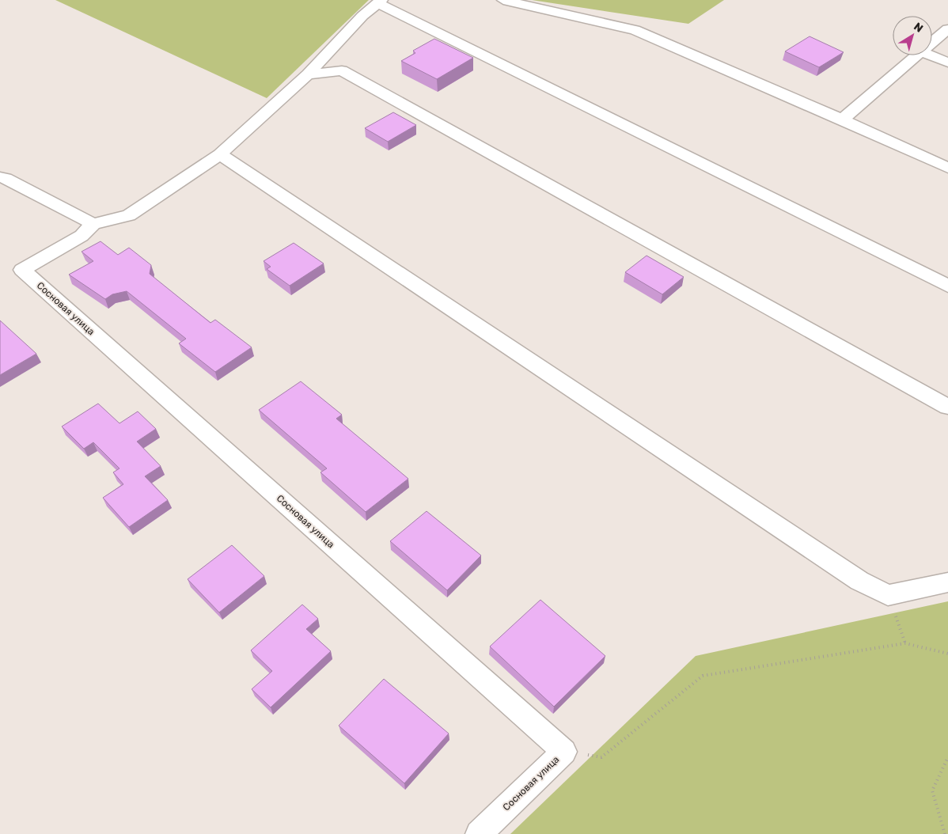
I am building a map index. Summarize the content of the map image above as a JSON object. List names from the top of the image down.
{
  "streets": {
    "street": ["Сосновая улица"]
  },
  "north": "top right"
}
